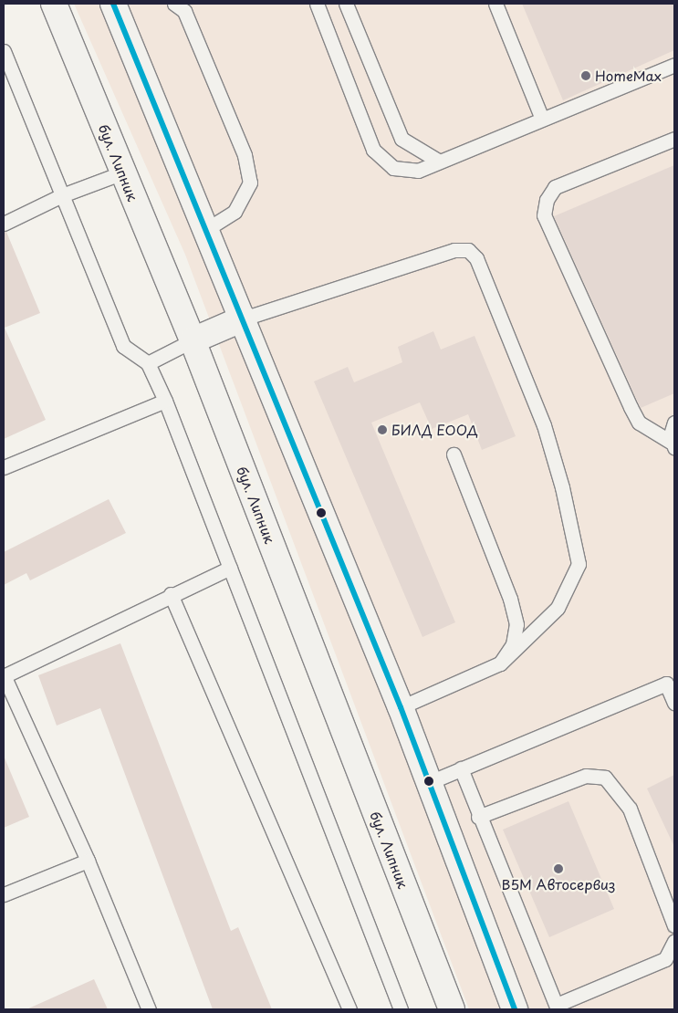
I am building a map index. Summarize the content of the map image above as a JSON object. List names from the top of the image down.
{
  "streets": {
    "main road": ["бул. Липник"]
  },
  "places": ["HomeMax", "БИЛД ЕООД", "В5М Автосервиз"]
}
